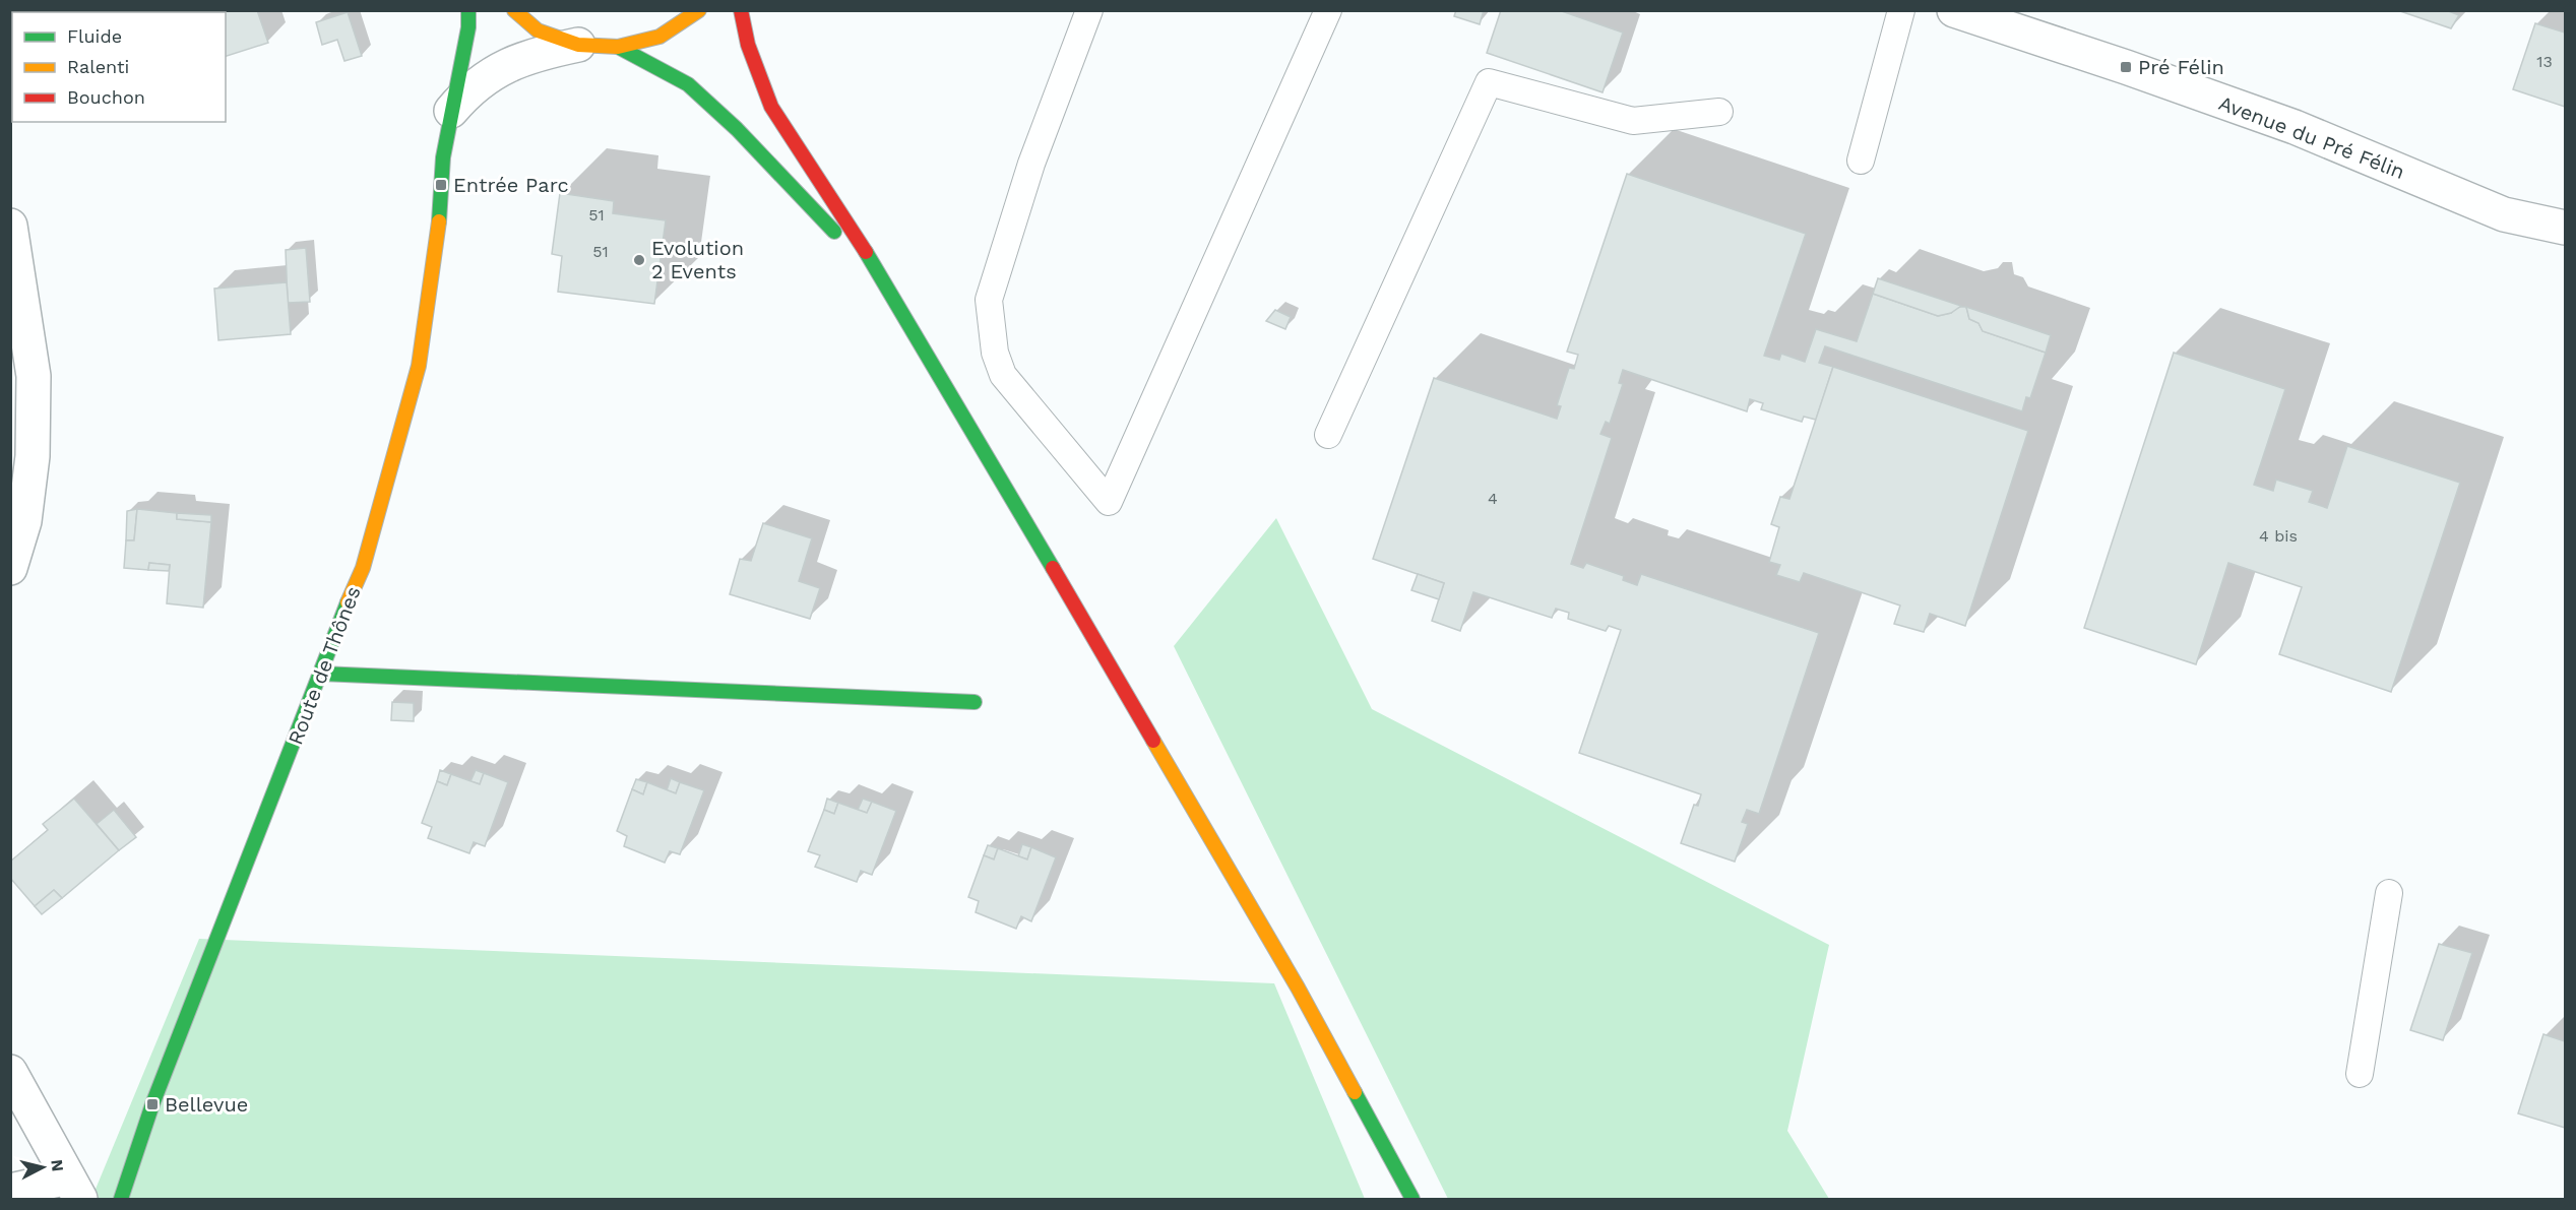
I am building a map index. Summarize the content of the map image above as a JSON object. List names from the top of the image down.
{
  "streets": {
    "main road": ["Route de Thônes"],
    "street": ["Avenue du Pré Félin"]
  },
  "places": {
    "transit": ["Pré Félin", "Entrée Parc", "Bellevue"],
    "other": ["Evolution 2 Events"]
  },
  "house_numbers": [
    "13",
    "51",
    "51",
    "4",
    "4 bis"
  ],
  "legend": ["Fluide", "Ralenti", "Bouchon"],
  "north": "right"
}
